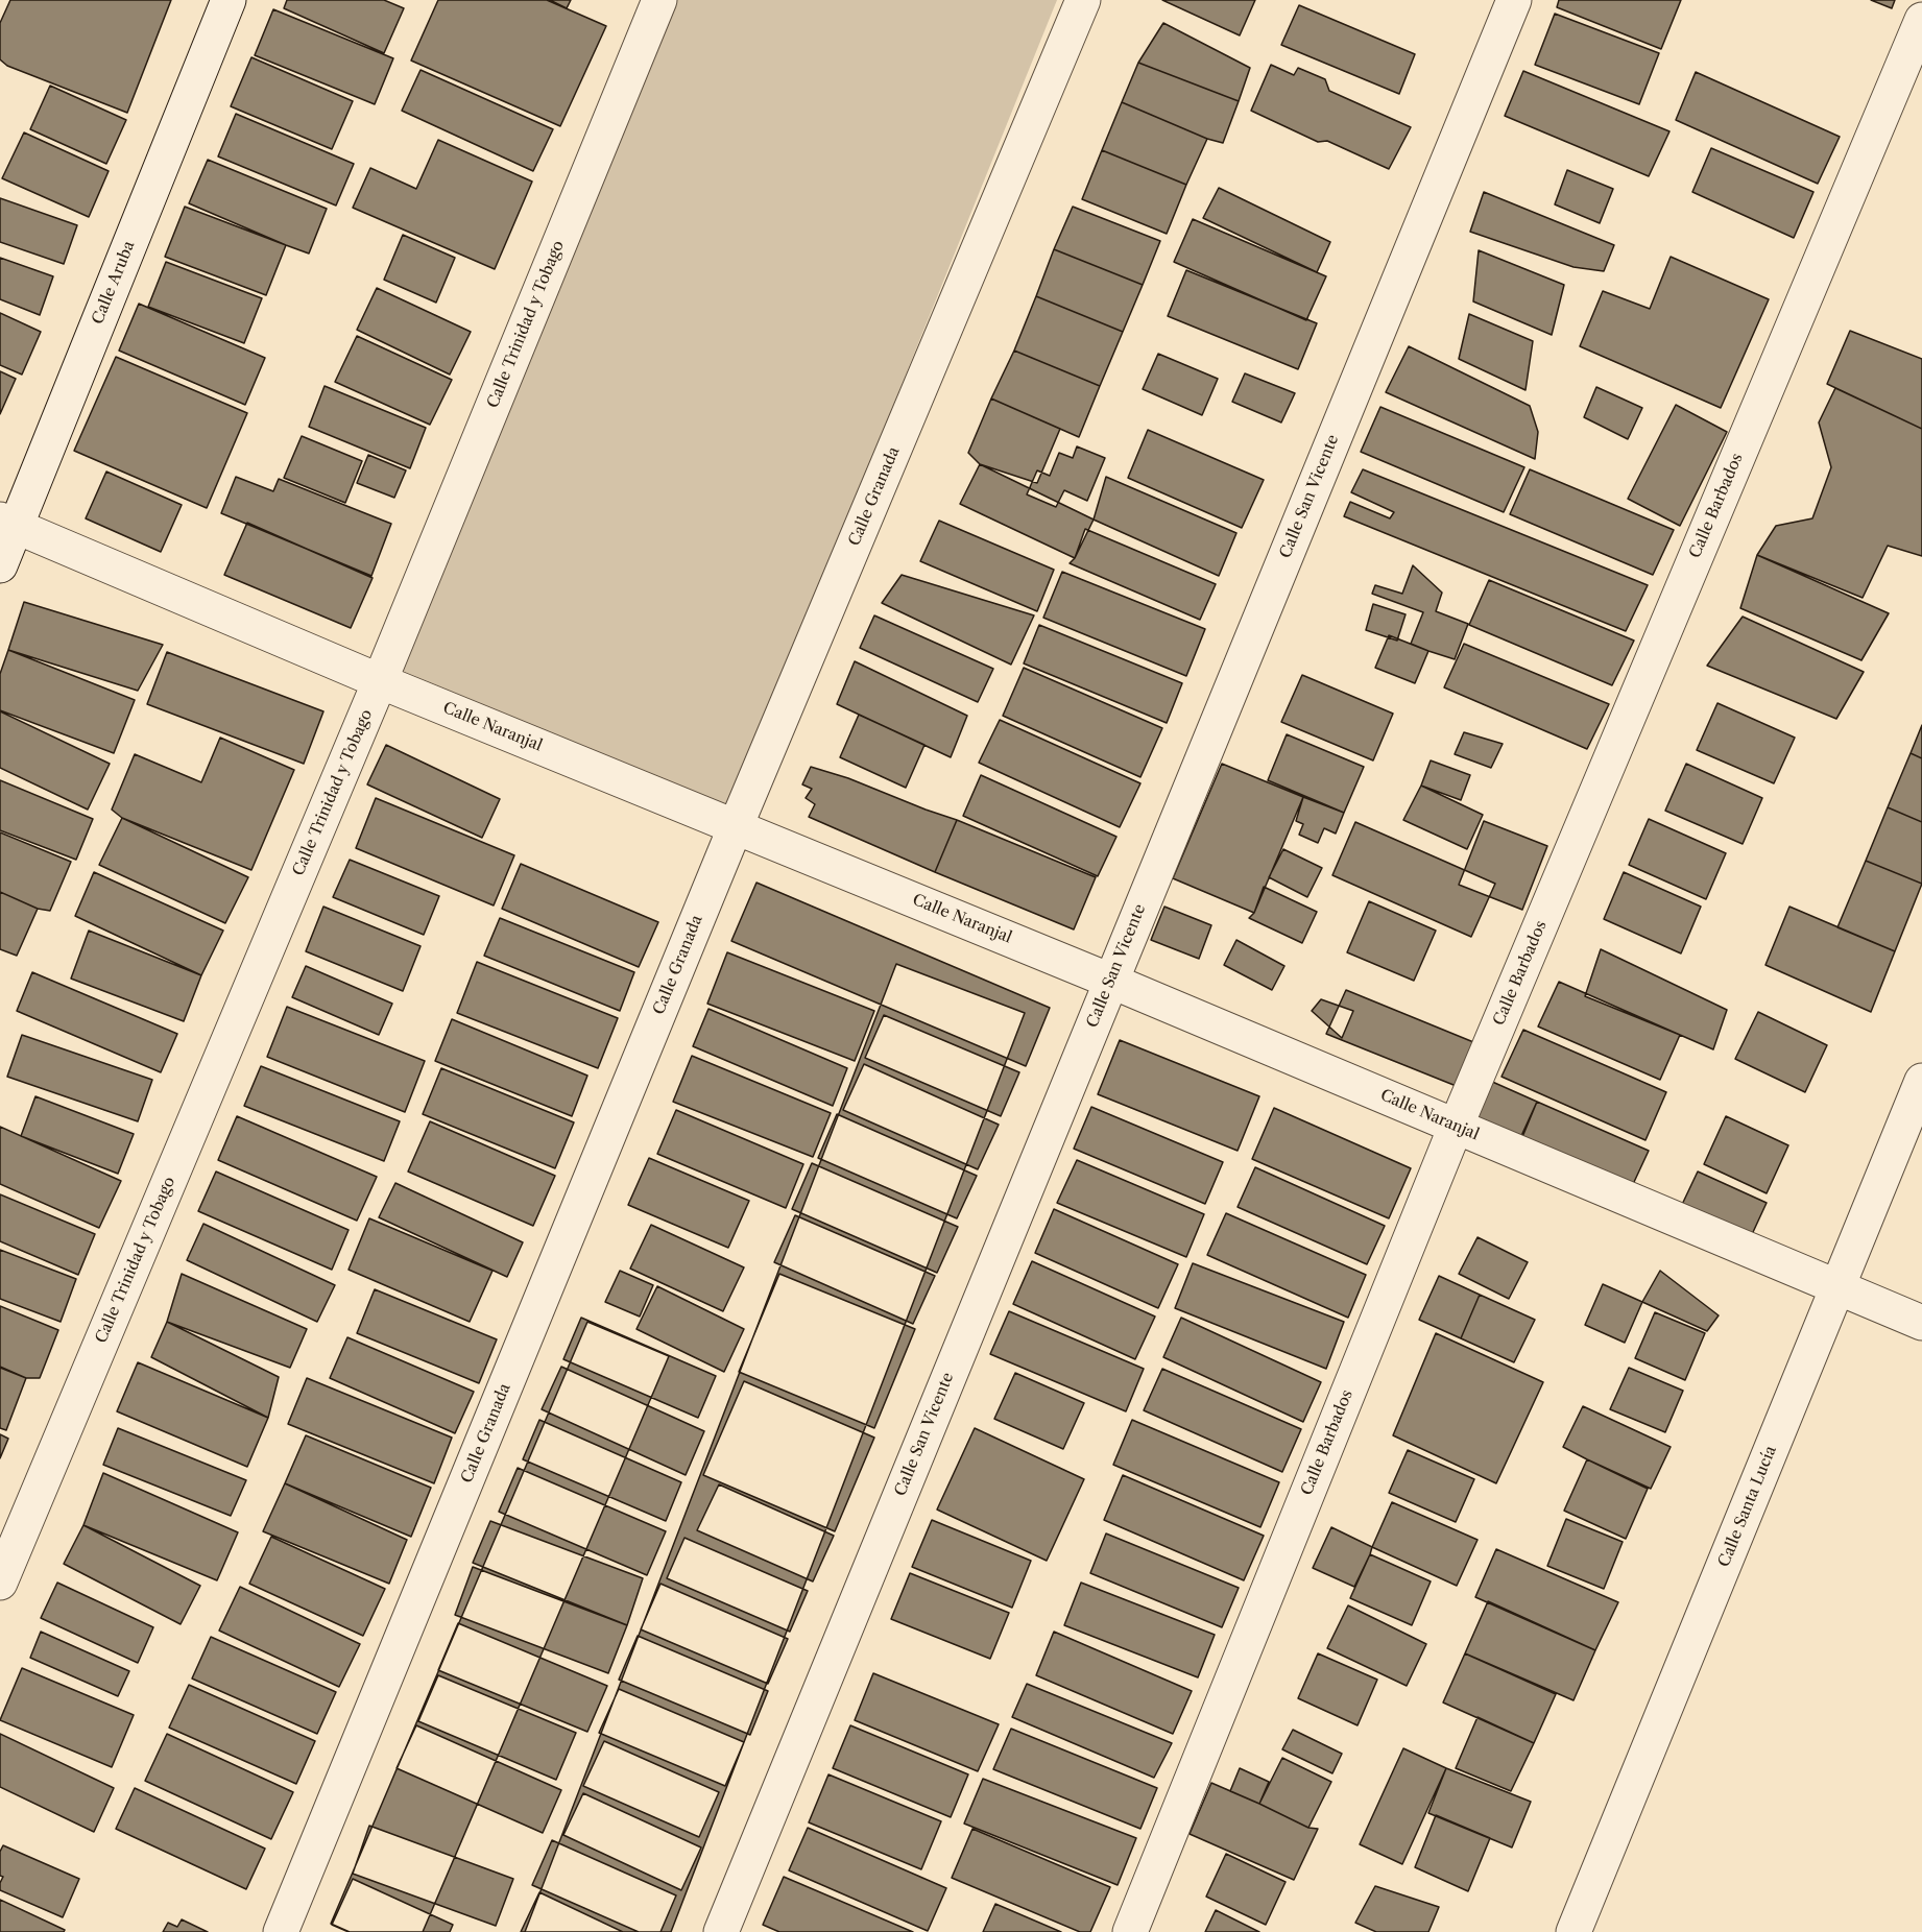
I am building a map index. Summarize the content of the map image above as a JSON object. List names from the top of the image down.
{
  "streets": {
    "street": [
      "Calle Aruba",
      "Calle Trinidad y Tobago",
      "Calle Granada",
      "Calle San Vicente",
      "Calle Barbados",
      "Calle Naranjal",
      "Calle Santa Lucía"
    ]
  },
  "crossings": [
    ["Calle Aruba", "Calle Naranjal"],
    ["Calle Trinidad y Tobago", "Calle Naranjal"],
    ["Calle Granada", "Calle Naranjal"],
    ["Calle San Vicente", "Calle Naranjal"],
    ["Calle Barbados", "Calle Naranjal"],
    ["Calle Naranjal", "Calle Santa Lucía"]
  ]
}
